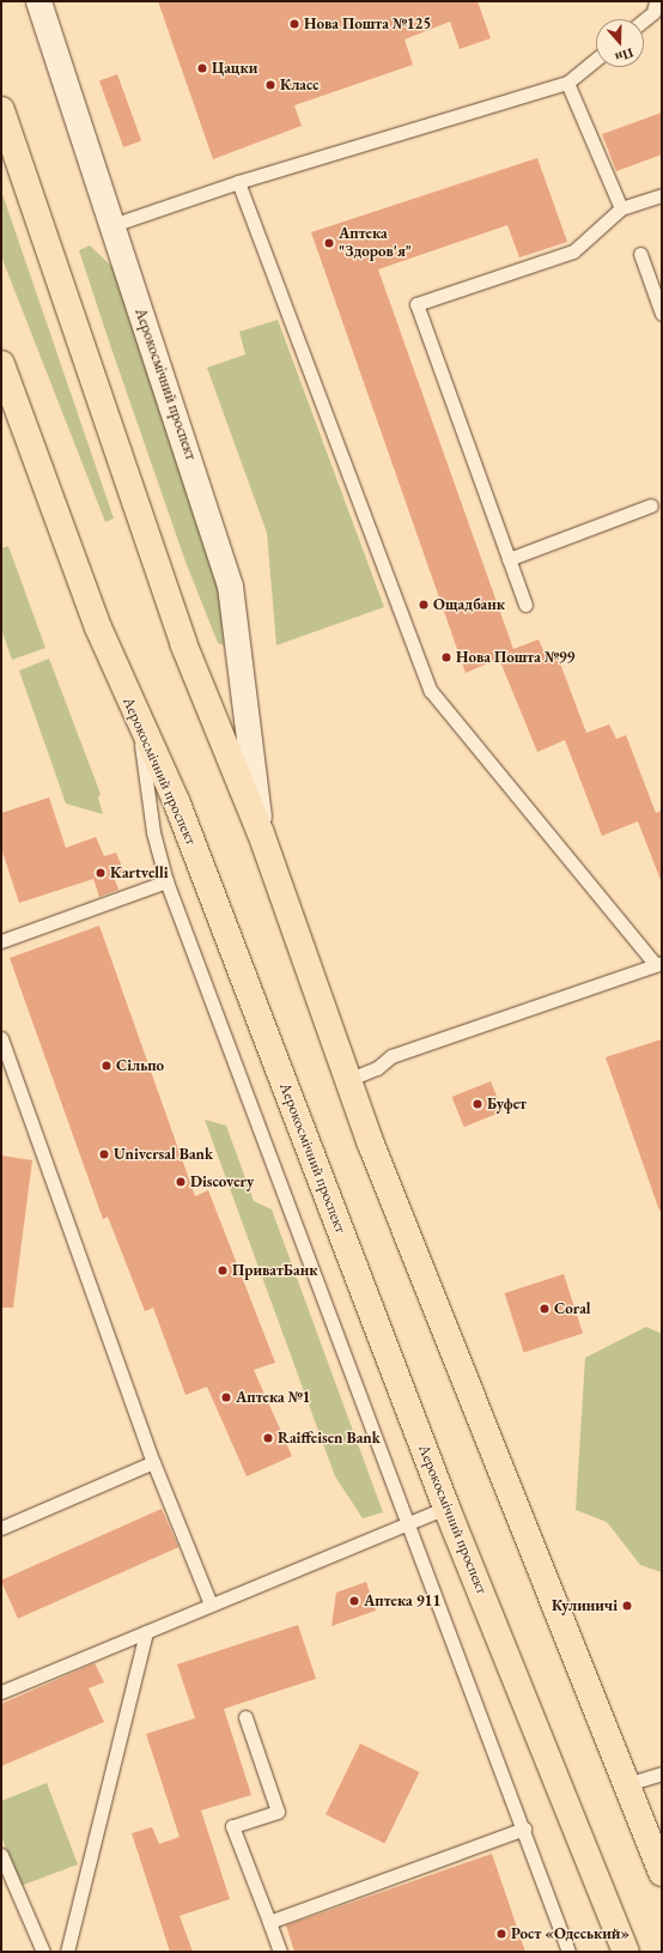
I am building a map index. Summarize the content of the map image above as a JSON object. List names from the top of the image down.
{
  "streets": {
    "main road": ["Аерокосмічний проспект"]
  },
  "places": [
    "Нова Пошта №125",
    "Цацки",
    "Класс",
    "Аптека \"Здоров'я\"",
    "Ощадбанк",
    "Нова Пошта №99",
    "Kartvelli",
    "Сільпо",
    "Буфет",
    "Universal Bank",
    "Discovery",
    "ПриватБанк",
    "Coral",
    "Аптека №1",
    "Raiffeisen Bank",
    "Аптека 911",
    "Кулиничі",
    "Рост «Одеський»"
  ],
  "north": "bottom"
}
